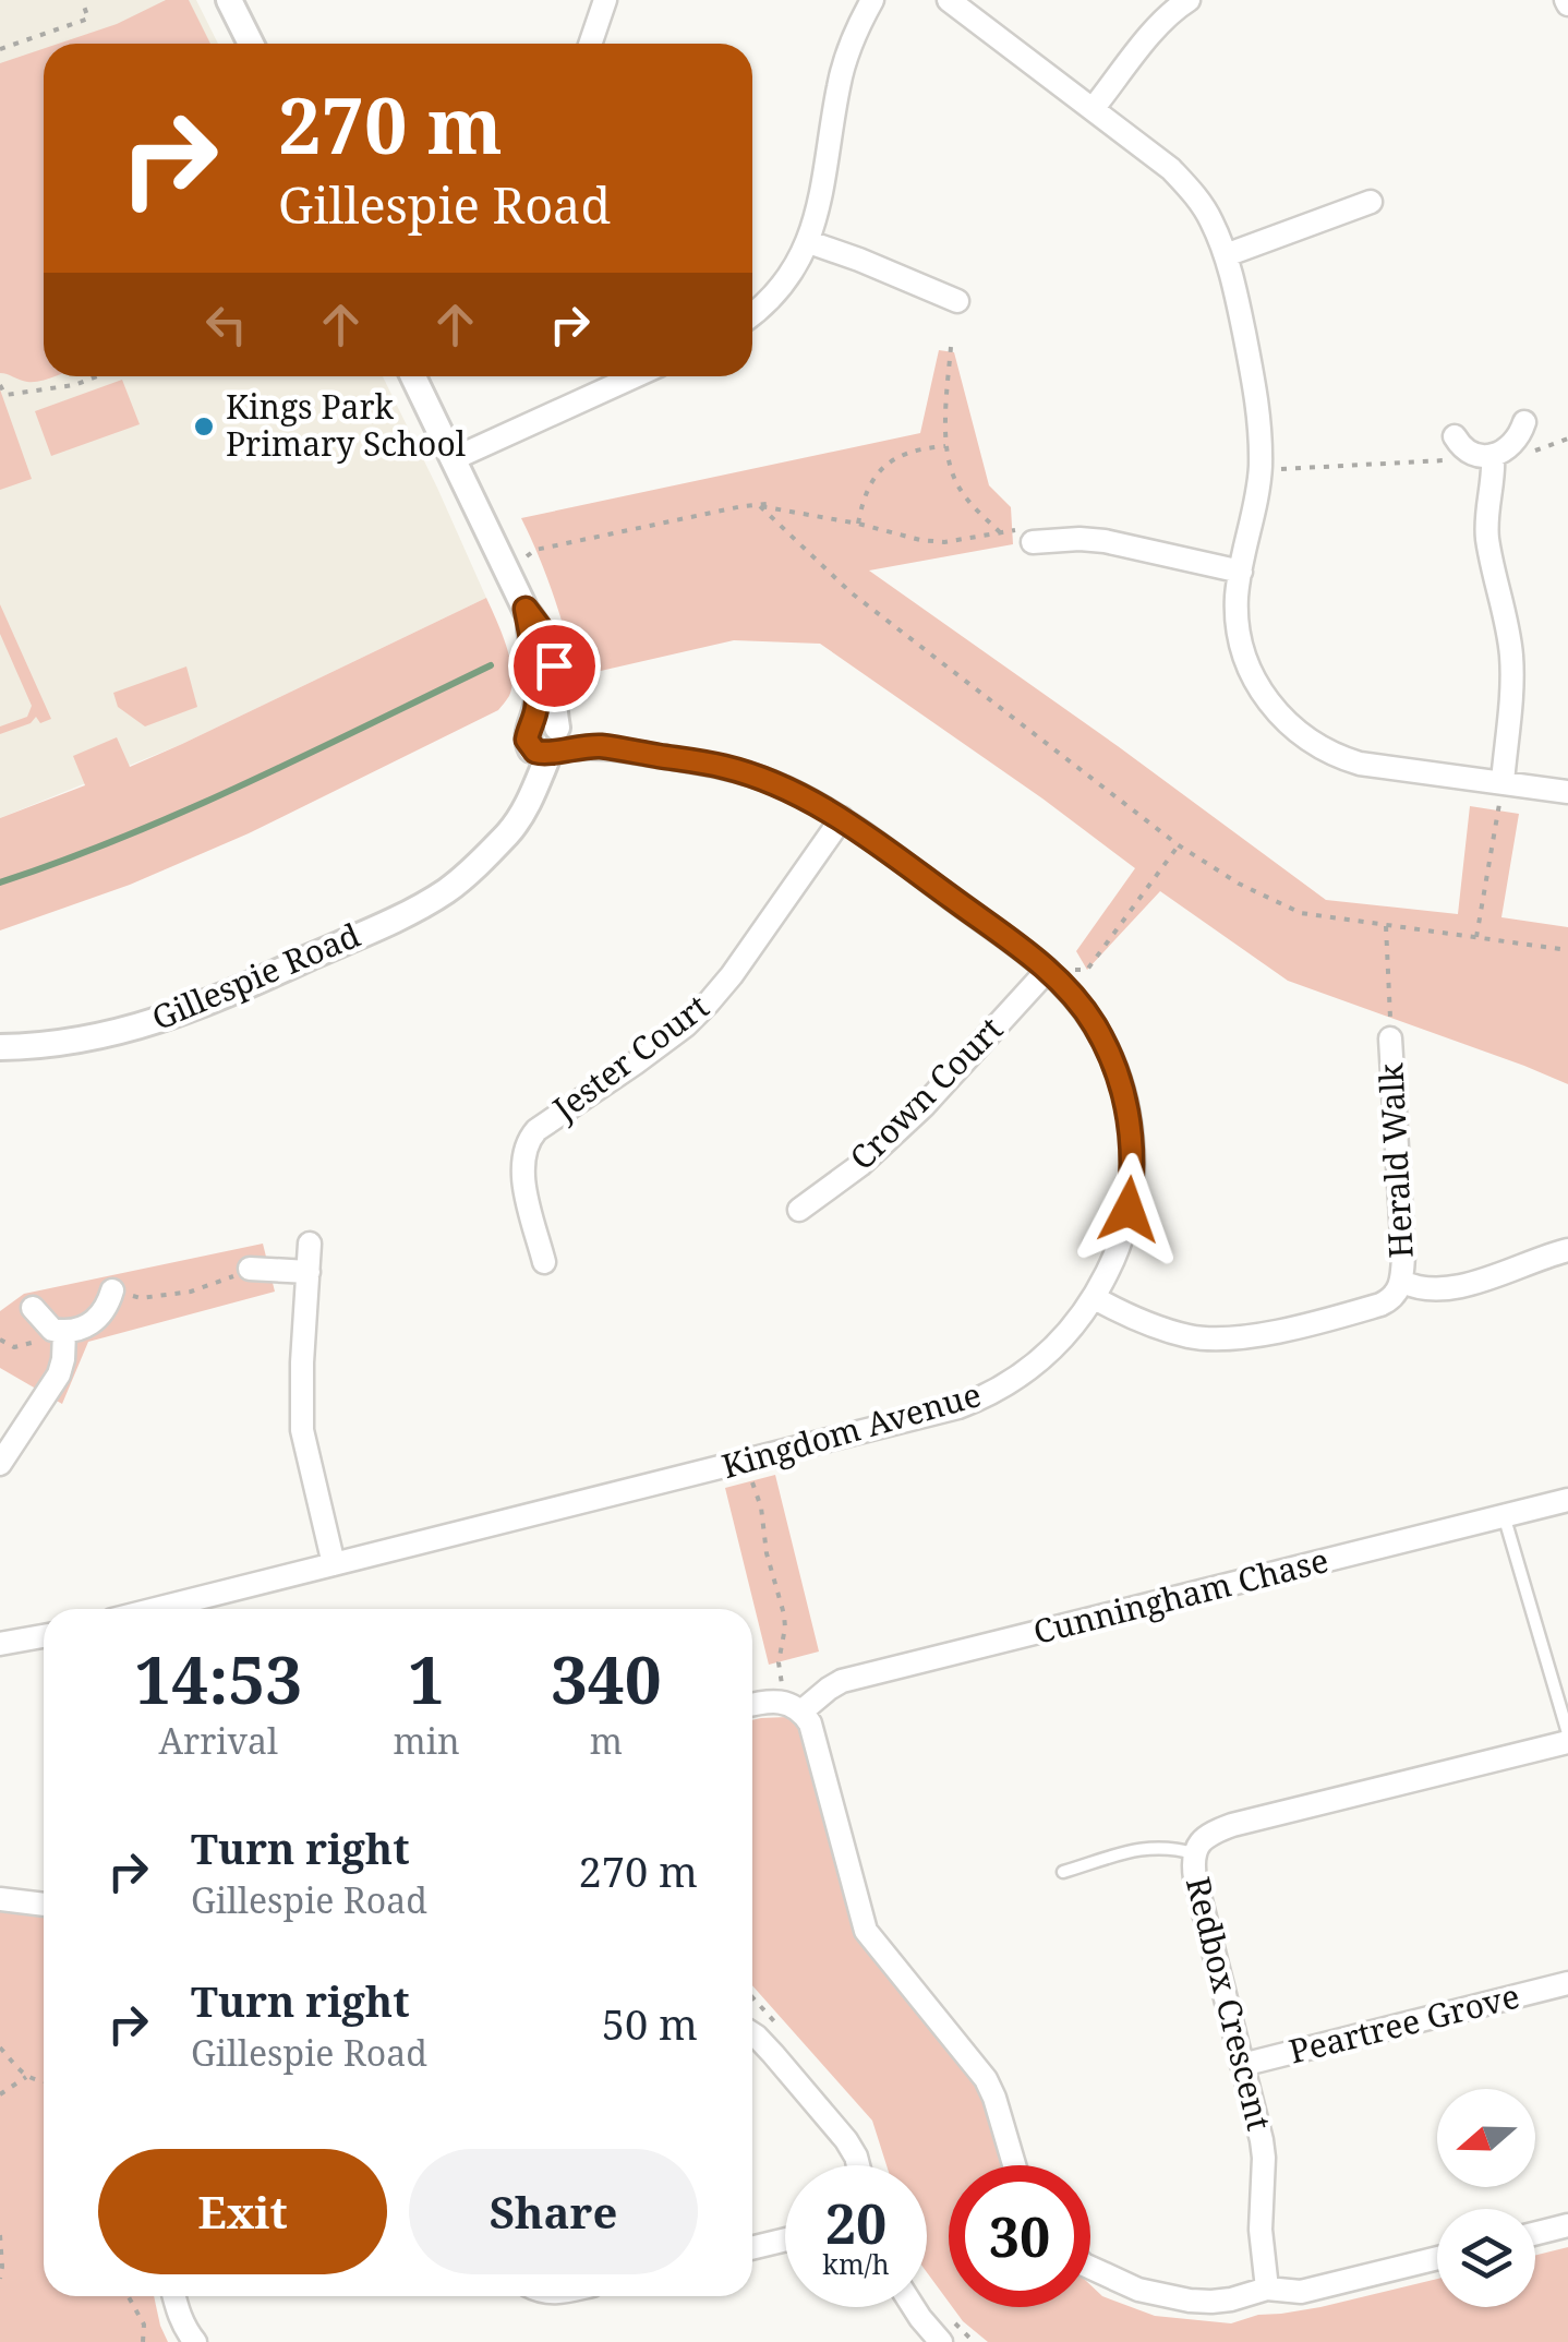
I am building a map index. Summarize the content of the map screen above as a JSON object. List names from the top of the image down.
{
  "streets": {
    "street": [
      "Gillespie Road",
      "Jester Court",
      "Crown Court",
      "Herald Walk",
      "Kingdom Avenue",
      "Cunningham Chase",
      "Redbox Crescent",
      "Peartree Grove"
    ]
  },
  "crossings": [
    ["Gillespie Road", "Kingdom Avenue"],
    ["Jester Court", "Kingdom Avenue"],
    ["Crown Court", "Kingdom Avenue"],
    ["Redbox Crescent", "Peartree Grove"]
  ],
  "places": ["Kings Park Primary School"],
  "north": "left",
  "page": {
    "turn": ["270 m", "Gillespie Road"],
    "eta": [
      "14:53",
      "Arrival",
      "1",
      "min",
      "340",
      "m"
    ],
    "list": [
      {
        "name": "Turn right",
        "note": "Gillespie Road",
        "value": "270 m"
      },
      {
        "name": "Turn right",
        "note": "Gillespie Road",
        "value": "50 m"
      }
    ],
    "buttons": ["Exit", "Share"],
    "speed": "20 km/h",
    "limit": "30"
  }
}
